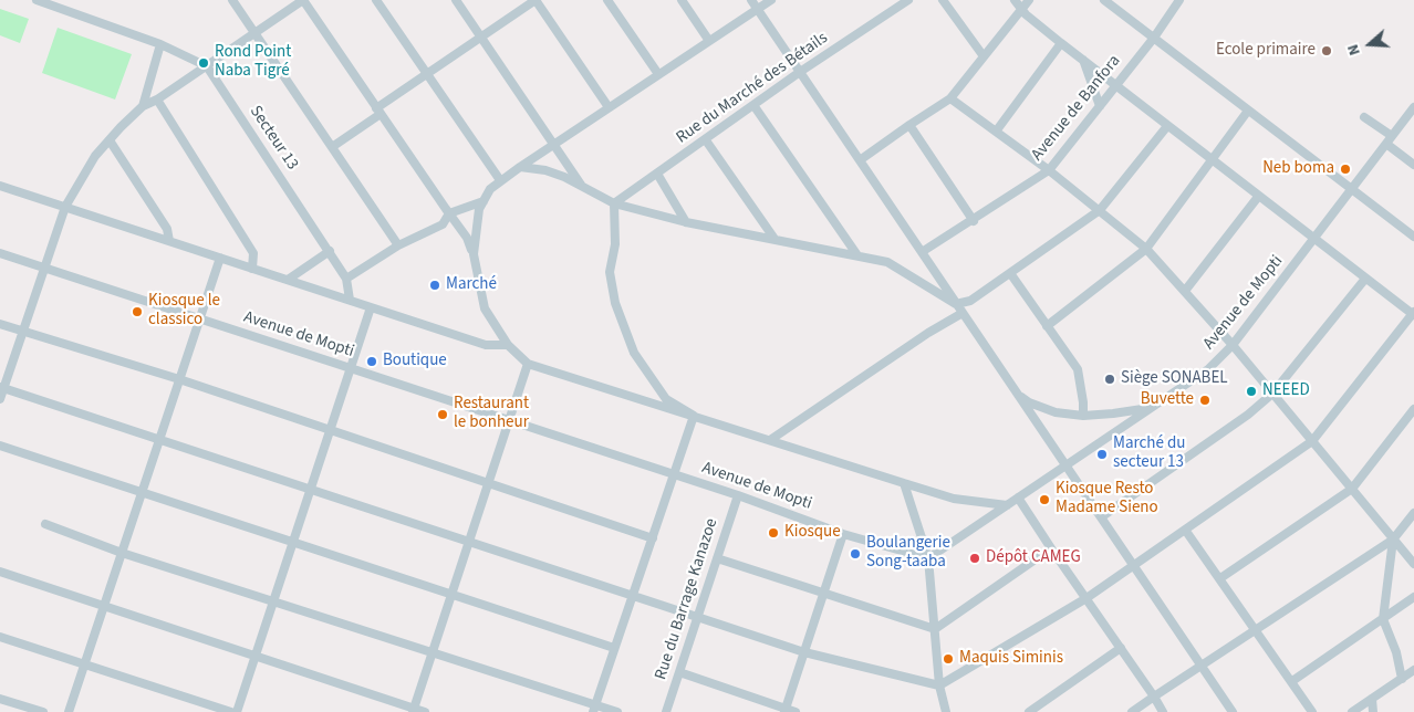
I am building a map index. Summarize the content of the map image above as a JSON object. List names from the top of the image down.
{
  "streets": {
    "street": [
      "Rue du Marché des Bétails",
      "Avenue de Banfora",
      "Secteur 13",
      "Avenue de Mopti",
      "Rue du Barrage Kanazoe"
    ]
  },
  "crossings": [
    ["Avenue de Mopti", "Rue du Barrage Kanazoe"]
  ],
  "places": [
    "Ecole primaire",
    "Rond Point Naba Tigré",
    "Neb boma",
    "Marché",
    "Kiosque le classico",
    "Boutique",
    "Siège SONABEL",
    "NEEED",
    "Buvette",
    "Restaurant le bonheur",
    "Marché du secteur 13",
    "Kiosque Resto Madame Sieno",
    "Kiosque",
    "Boulangerie Song-taaba",
    "Dépôt CAMEG",
    "Maquis Siminis"
  ],
  "north": "left"
}
